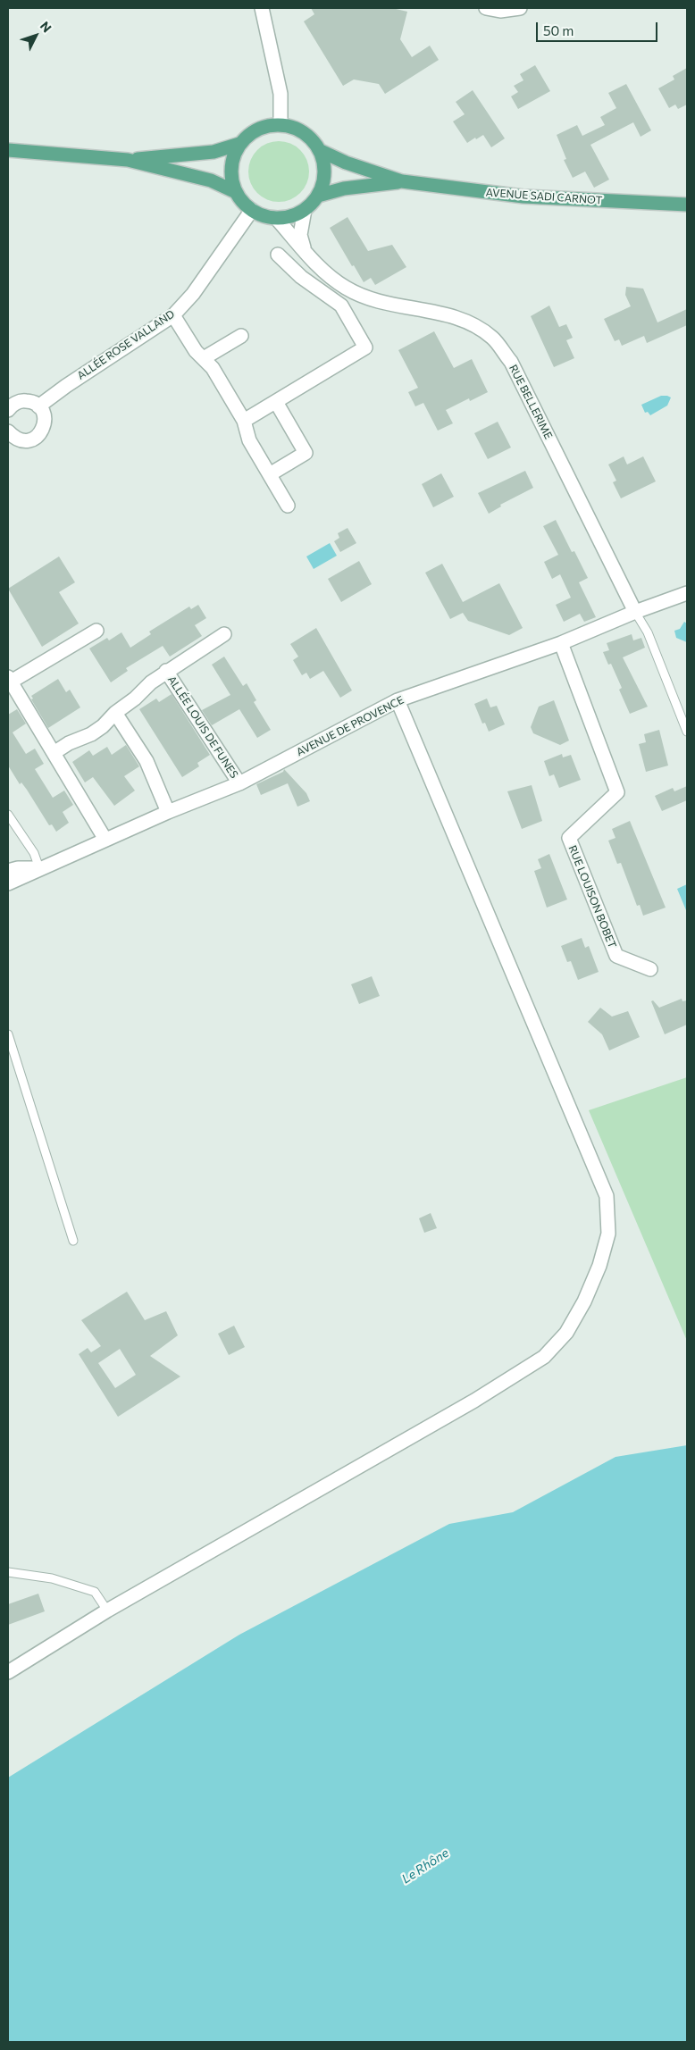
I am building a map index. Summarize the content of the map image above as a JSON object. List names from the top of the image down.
{
  "streets": {
    "main road": ["AVENUE SADI CARNOT"],
    "street": [
      "ALLÉE ROSE VALLAND",
      "RUE BELLERIME",
      "AVENUE DE PROVENCE",
      "ALLÉE LOUIS DE FUNES",
      "RUE LOUISON BOBET"
    ]
  },
  "crossings": [
    ["AVENUE SADI CARNOT", "ALLÉE ROSE VALLAND"],
    ["AVENUE SADI CARNOT", "RUE BELLERIME"],
    ["ALLÉE ROSE VALLAND", "RUE BELLERIME"],
    ["RUE BELLERIME", "AVENUE DE PROVENCE"],
    ["AVENUE DE PROVENCE", "ALLÉE LOUIS DE FUNES"],
    ["AVENUE DE PROVENCE", "RUE LOUISON BOBET"]
  ],
  "water": ["Le Rhône"],
  "scale_bar": "50 m",
  "north": "top right"
}
